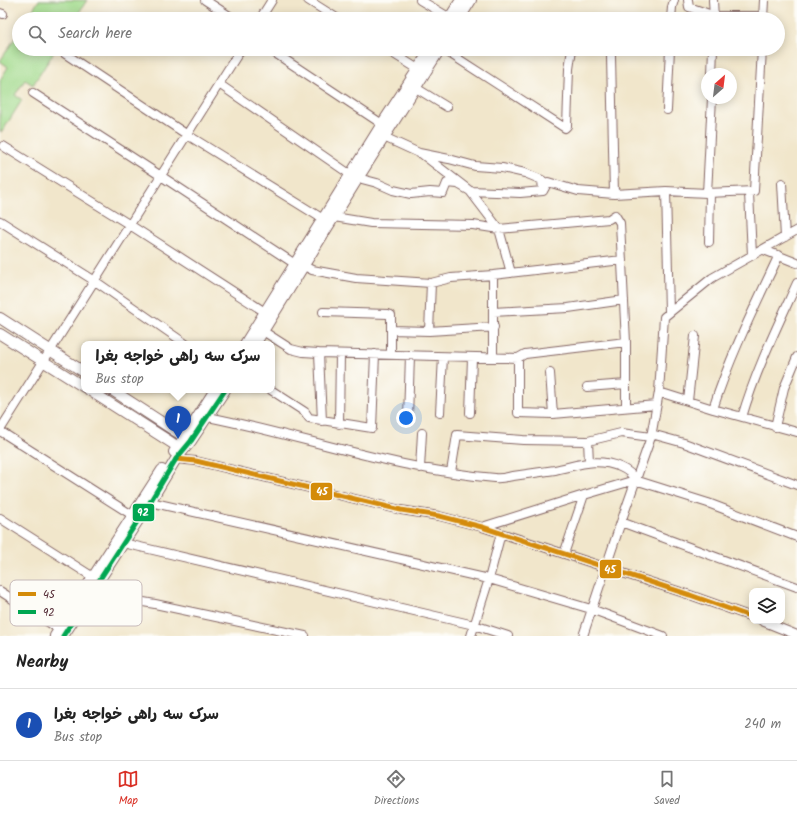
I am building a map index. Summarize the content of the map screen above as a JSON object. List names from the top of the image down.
{
  "lines": ["transit line 92", "transit line 45"],
  "legend": ["45", "92"],
  "north": "top right",
  "page": {
    "search": "Search here",
    "popup": ["سرک سه راهی خواجه بغرا", "Bus stop"],
    "pins": "1",
    "heading": "Nearby",
    "list": [
      {
        "mark": "1",
        "name": "سرک سه راهی خواجه بغرا",
        "note": "Bus stop",
        "value": "240 m"
      }
    ],
    "nav": ["Map", "Directions", "Saved"]
  }
}
